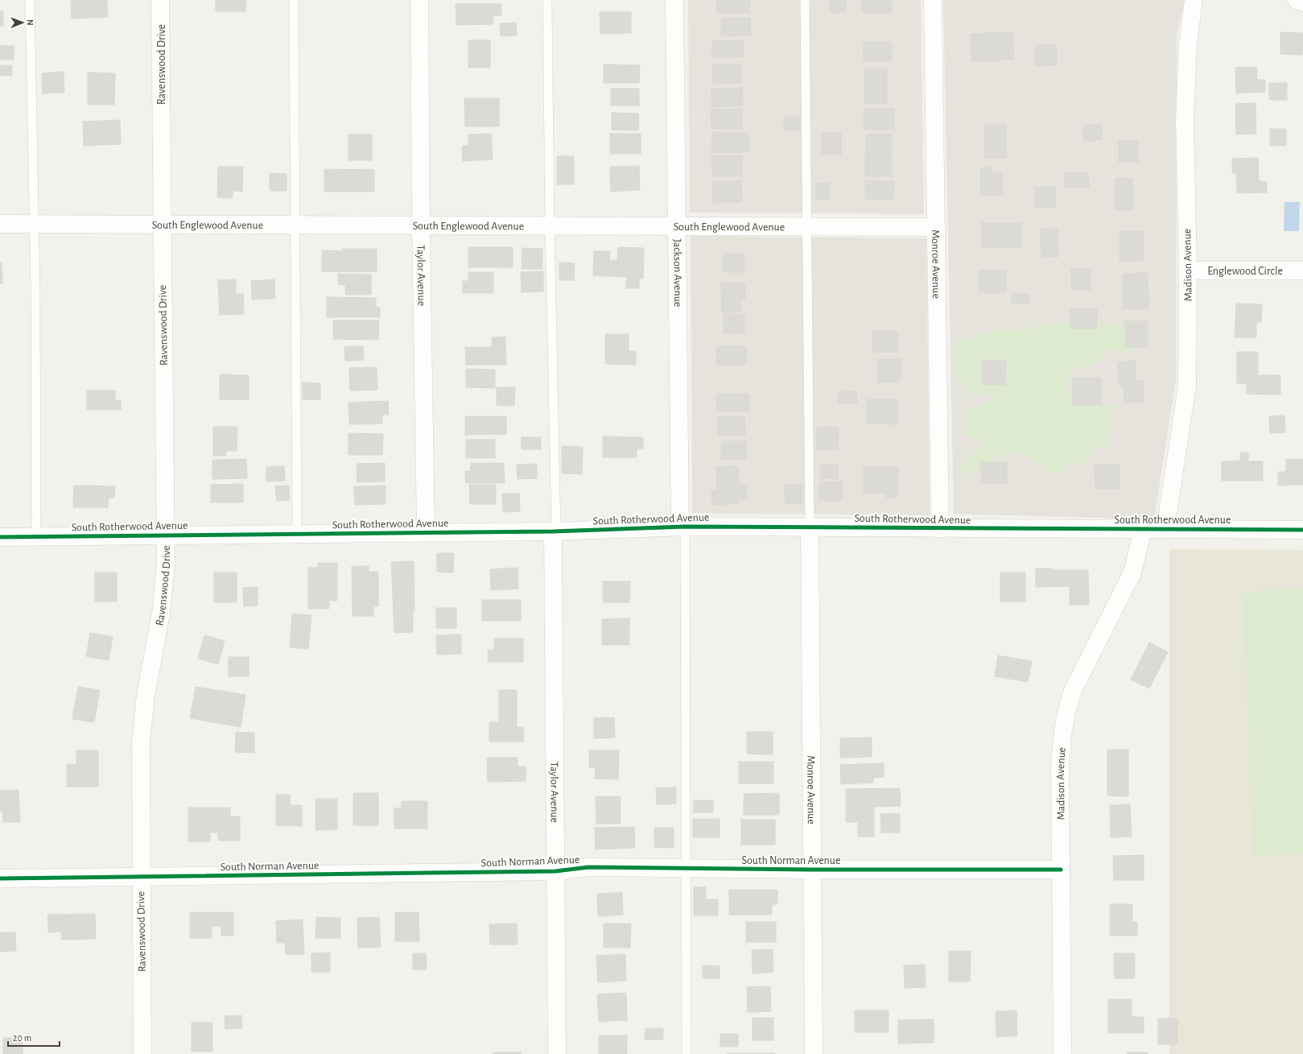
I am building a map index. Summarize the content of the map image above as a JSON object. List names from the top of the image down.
{
  "streets": {
    "street": [
      "Ravenswood Drive",
      "South Englewood Avenue",
      "Monroe Avenue",
      "Madison Avenue",
      "Englewood Circle",
      "Jackson Avenue",
      "Taylor Avenue",
      "South Rotherwood Avenue",
      "South Norman Avenue"
    ]
  },
  "crossings": [
    ["Ravenswood Drive", "South Englewood Avenue"],
    ["Ravenswood Drive", "South Rotherwood Avenue"],
    ["Ravenswood Drive", "South Norman Avenue"],
    ["South Englewood Avenue", "Monroe Avenue"],
    ["South Englewood Avenue", "Jackson Avenue"],
    ["South Englewood Avenue", "Taylor Avenue"],
    ["Monroe Avenue", "South Rotherwood Avenue"],
    ["Monroe Avenue", "South Norman Avenue"],
    ["Madison Avenue", "Englewood Circle"],
    ["Madison Avenue", "South Rotherwood Avenue"],
    ["Madison Avenue", "South Norman Avenue"],
    ["Jackson Avenue", "South Rotherwood Avenue"],
    ["Taylor Avenue", "South Rotherwood Avenue"],
    ["Taylor Avenue", "South Norman Avenue"]
  ],
  "scale_bar": "20 m",
  "north": "right"
}
